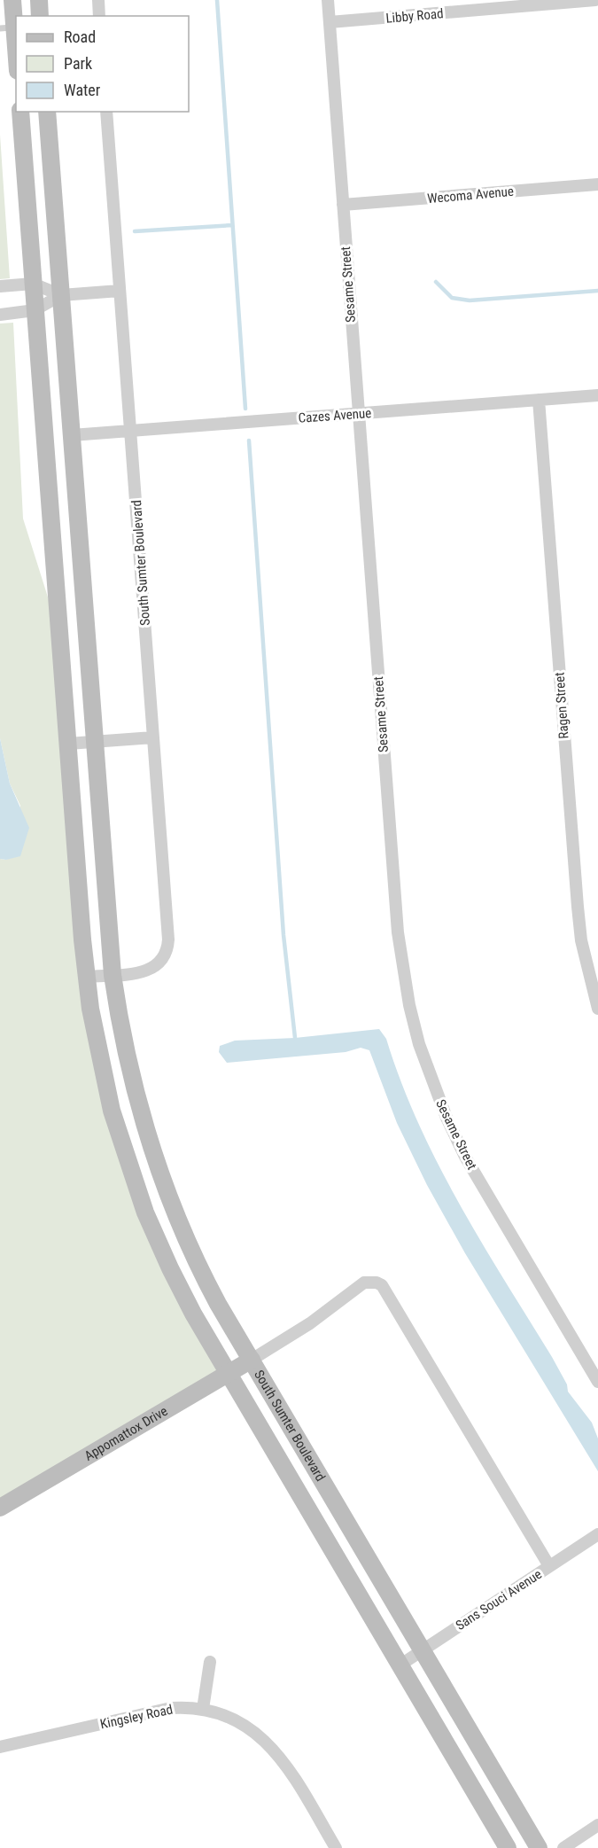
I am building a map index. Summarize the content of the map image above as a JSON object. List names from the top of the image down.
{
  "streets": {
    "main road": ["South Sumter Boulevard", "Appomattox Drive"],
    "street": [
      "Libby Road",
      "Wecoma Avenue",
      "Sesame Street",
      "Cazes Avenue",
      "Ragen Street",
      "Sans Souci Avenue",
      "Kingsley Road"
    ]
  },
  "crossings": [
    ["Libby Road", "Sesame Street"],
    ["Wecoma Avenue", "Sesame Street"],
    ["Sesame Street", "Cazes Avenue"],
    ["Cazes Avenue", "South Sumter Boulevard"],
    ["Cazes Avenue", "Ragen Street"],
    ["South Sumter Boulevard", "Appomattox Drive"],
    ["South Sumter Boulevard", "Sans Souci Avenue"]
  ],
  "legend": ["Road", "Park", "Water"]
}
